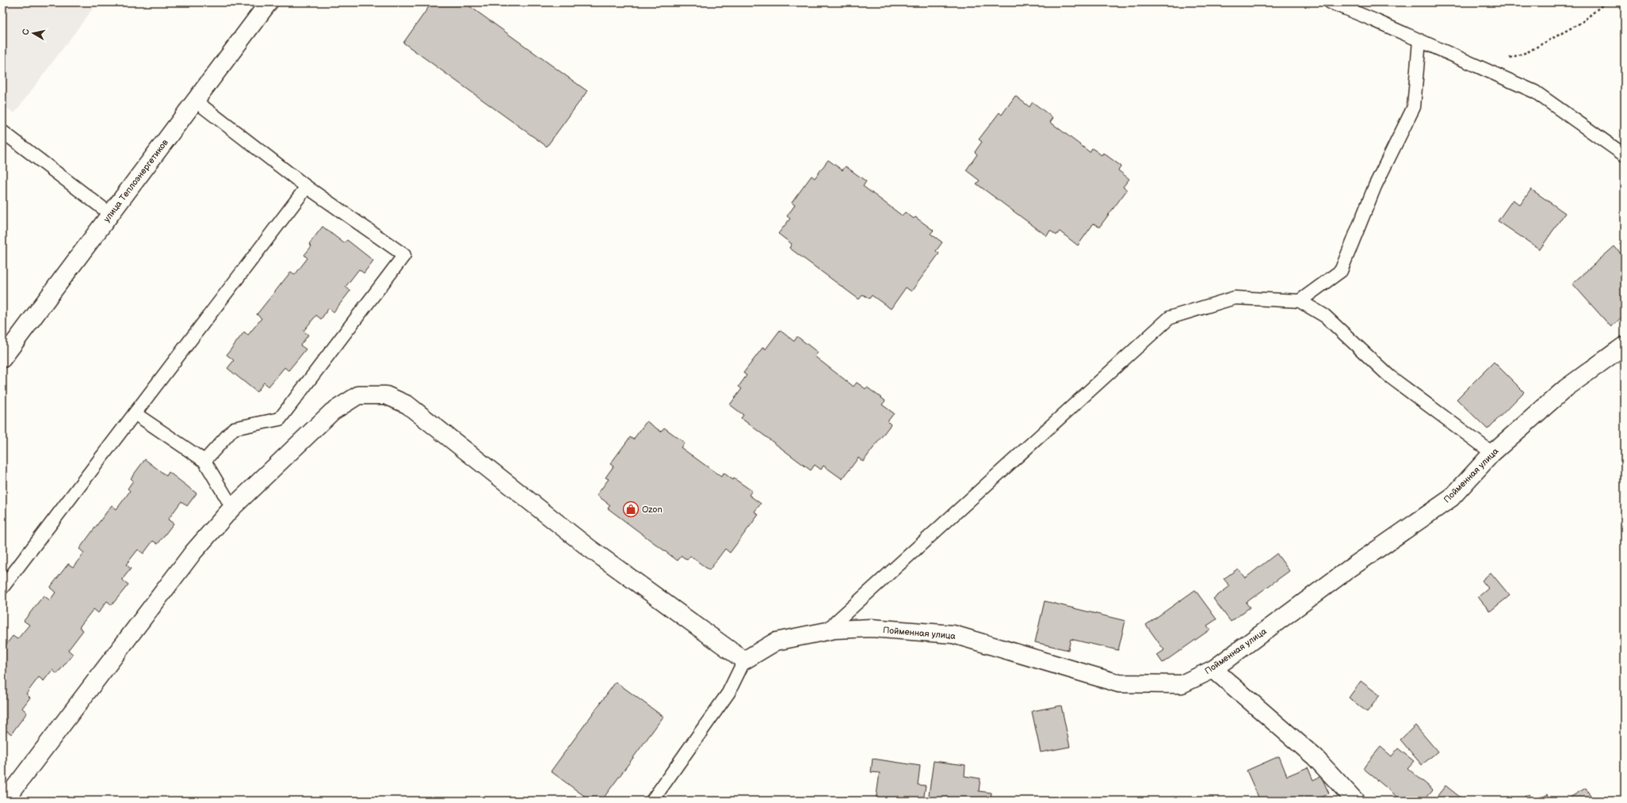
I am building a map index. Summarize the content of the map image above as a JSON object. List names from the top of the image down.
{
  "streets": {
    "street": ["улица Теплоэнергетиков", "Пойменная улица"]
  },
  "places": {
    "shop": ["Ozon"]
  },
  "north": "left"
}
